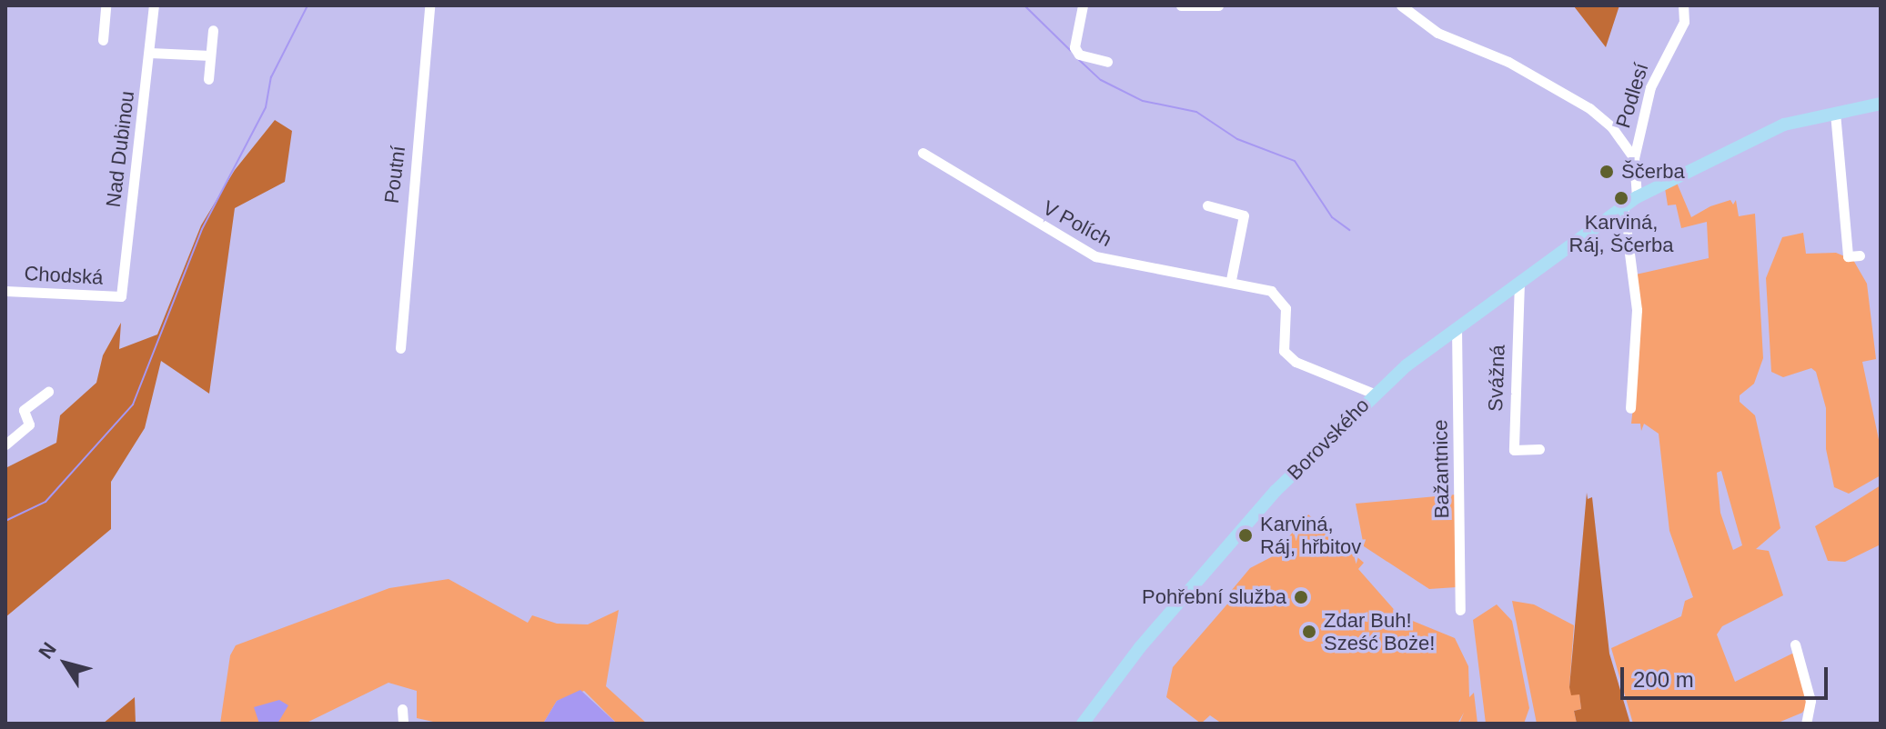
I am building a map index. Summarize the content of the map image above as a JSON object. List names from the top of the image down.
{
  "streets": {
    "main road": ["Borovského"],
    "street": [
      "Podlesí",
      "Nad Dubinou",
      "Poutní",
      "V Polích",
      "Chodská",
      "Svážná",
      "Bažantnice"
    ]
  },
  "crossings": [
    ["Nad Dubinou", "Chodská"],
    ["V Polích", "Borovského"],
    ["Svážná", "Borovského"],
    ["Borovského", "Bažantnice"]
  ],
  "places": [
    "Ščerba",
    "Karviná, Ráj, Ščerba",
    "Karviná, Ráj, hřbitov",
    "Pohřební služba",
    "Zdar Buh! Sześć Boże!"
  ],
  "scale_bar": "200 m",
  "north": "top left"
}
